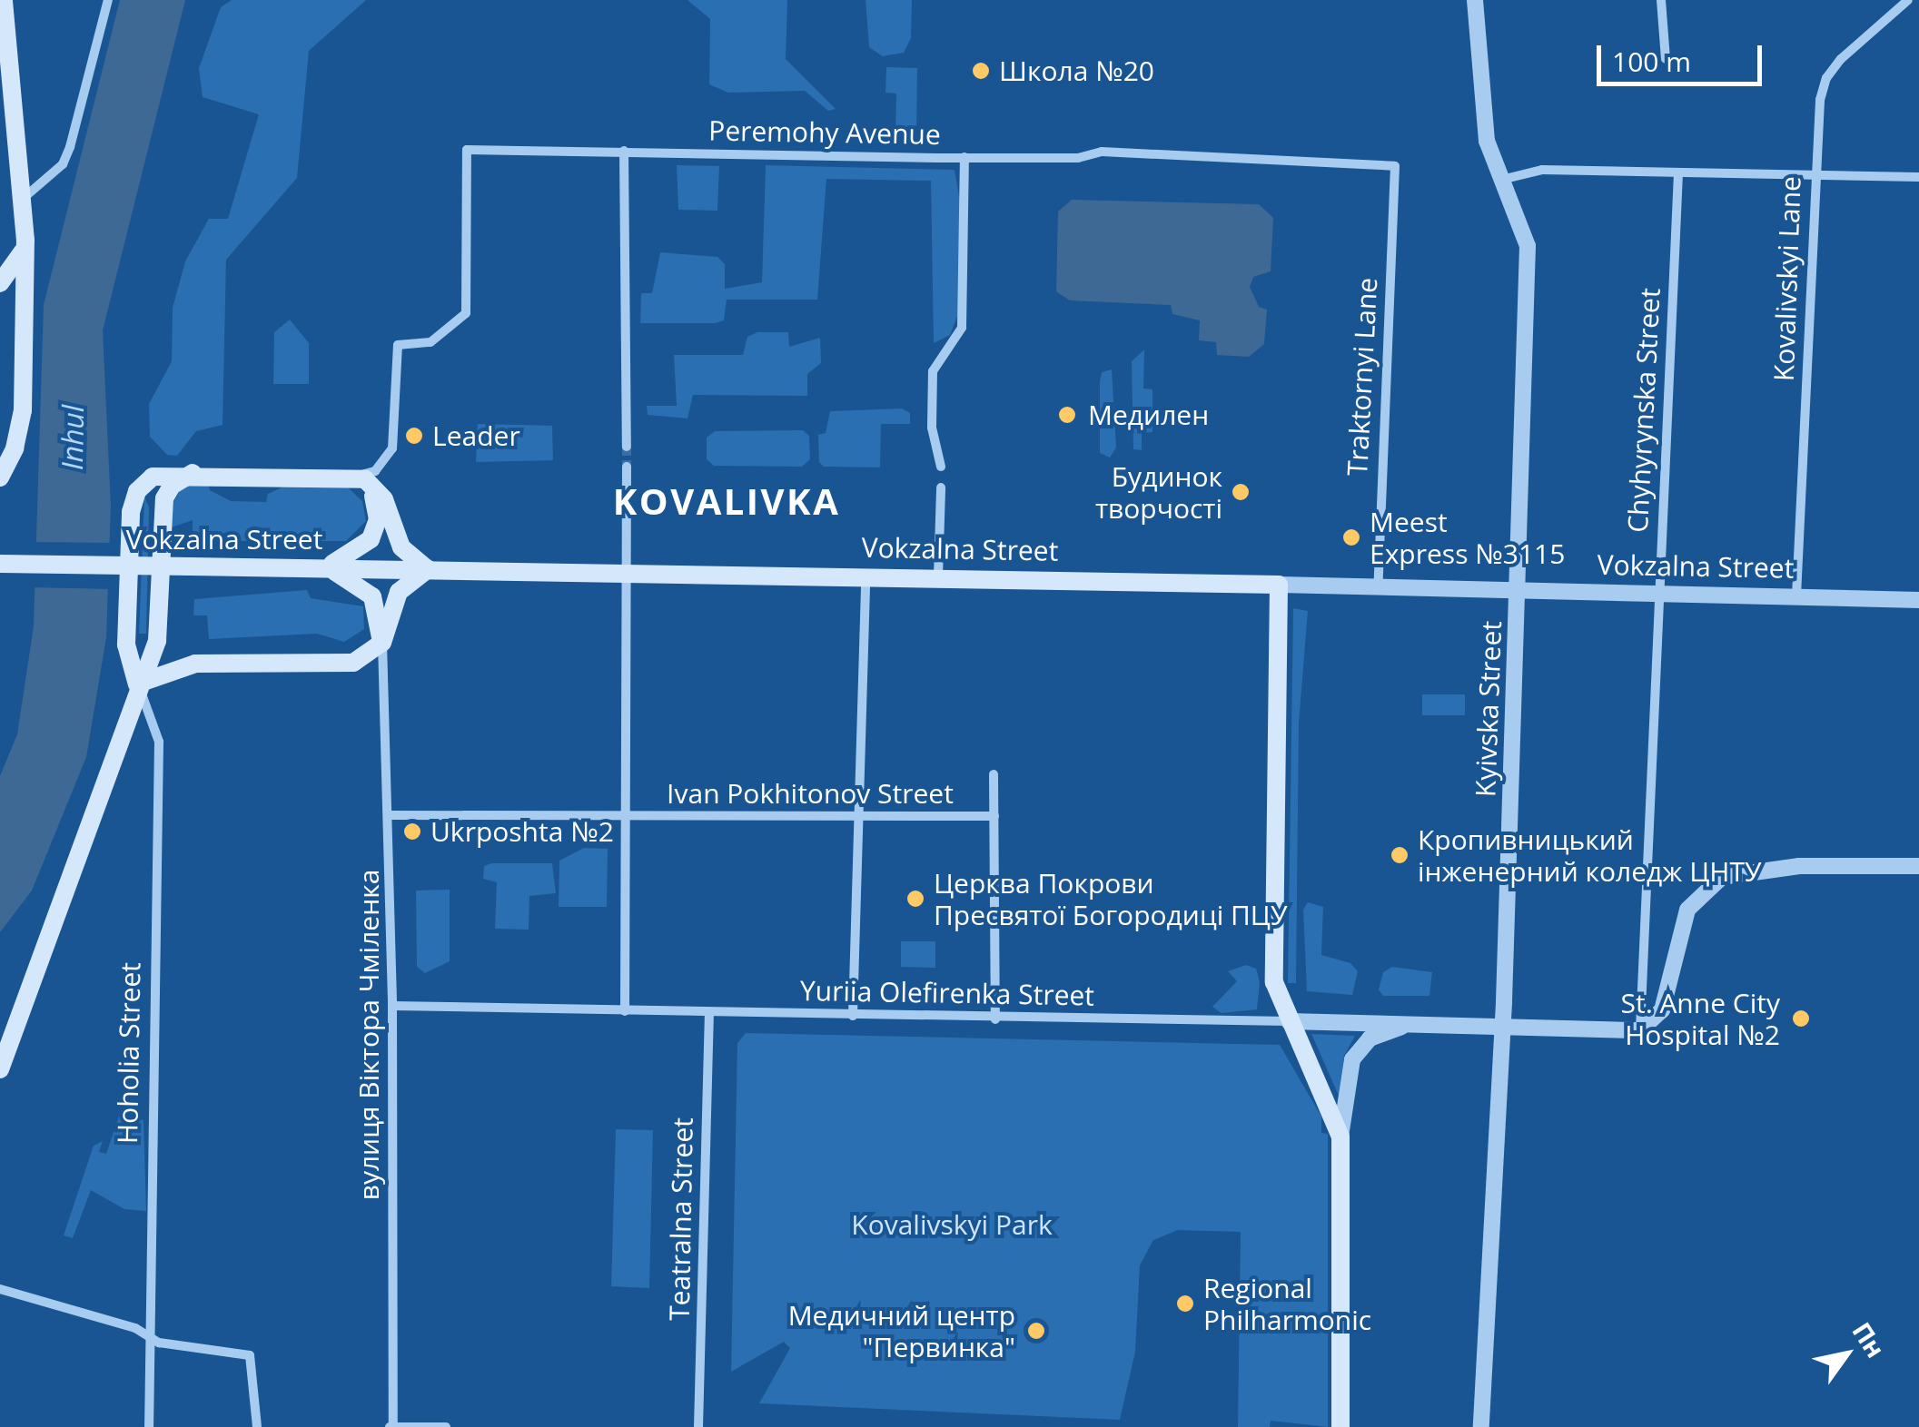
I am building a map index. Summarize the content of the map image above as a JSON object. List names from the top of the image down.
{
  "streets": {
    "main road": ["Vokzalna Street"],
    "street": [
      "Peremohy Avenue",
      "Kovalivskyi Lane",
      "Traktornyi Lane",
      "Chyhyrynska Street",
      "Kyivska Street",
      "Ivan Pokhitonov Street",
      "Yuriia Olefirenka Street",
      "вулиця Віктора Чміленка",
      "Hoholia Street",
      "Teatralna Street"
    ]
  },
  "crossings": [
    ["Peremohy Avenue", "Traktornyi Lane"],
    ["Kovalivskyi Lane", "Vokzalna Street"],
    ["Traktornyi Lane", "Vokzalna Street"],
    ["Chyhyrynska Street", "Vokzalna Street"],
    ["Chyhyrynska Street", "Yuriia Olefirenka Street"],
    ["Vokzalna Street", "Kyivska Street"],
    ["Vokzalna Street", "Ivan Pokhitonov Street"],
    ["Kyivska Street", "Yuriia Olefirenka Street"],
    ["Ivan Pokhitonov Street", "Yuriia Olefirenka Street"],
    ["Ivan Pokhitonov Street", "вулиця Віктора Чміленка"],
    ["Yuriia Olefirenka Street", "вулиця Віктора Чміленка"],
    ["Yuriia Olefirenka Street", "Teatralna Street"]
  ],
  "districts": ["KOVALIVKA"],
  "water": ["Inhul"],
  "parks": ["Kovalivskyi Park"],
  "places": [
    "Школа №20",
    "Медилен",
    "Leader",
    "Будинок творчості",
    "Meest Express №3115",
    "Ukrposhta №2",
    "Кропивницький інженерний коледж ЦНТУ",
    "Церква Покрови Пресвятої Богородиці ПЦУ",
    "St. Anne City Hospital №2",
    "Regional Philharmonic",
    "Медичний центр \"Первинка\""
  ],
  "scale_bar": "100 m",
  "north": "top right"
}
